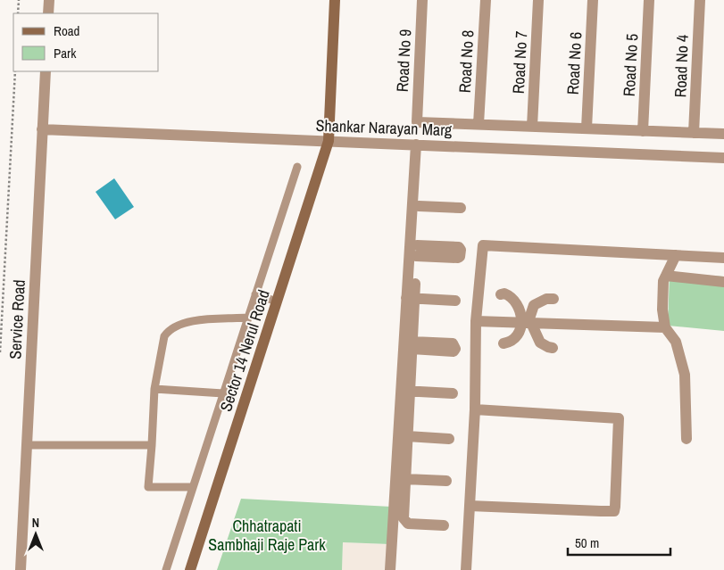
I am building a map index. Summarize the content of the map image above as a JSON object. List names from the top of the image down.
{
  "streets": {
    "street": [
      "Road No 9",
      "Road No 8",
      "Road No 7",
      "Road No 6",
      "Road No 5",
      "Road No 4",
      "Shankar Narayan Marg",
      "Service Road",
      "Sector 14 Nerul Road"
    ]
  },
  "crossings": [
    ["Road No 9", "Road No 8"],
    ["Shankar Narayan Marg", "Service Road"],
    ["Shankar Narayan Marg", "Sector 14 Nerul Road"]
  ],
  "parks": ["Chhatrapati Sambhaji Raje Park"],
  "legend": ["Road", "Park"],
  "scale_bar": "50 m",
  "north": "top"
}
